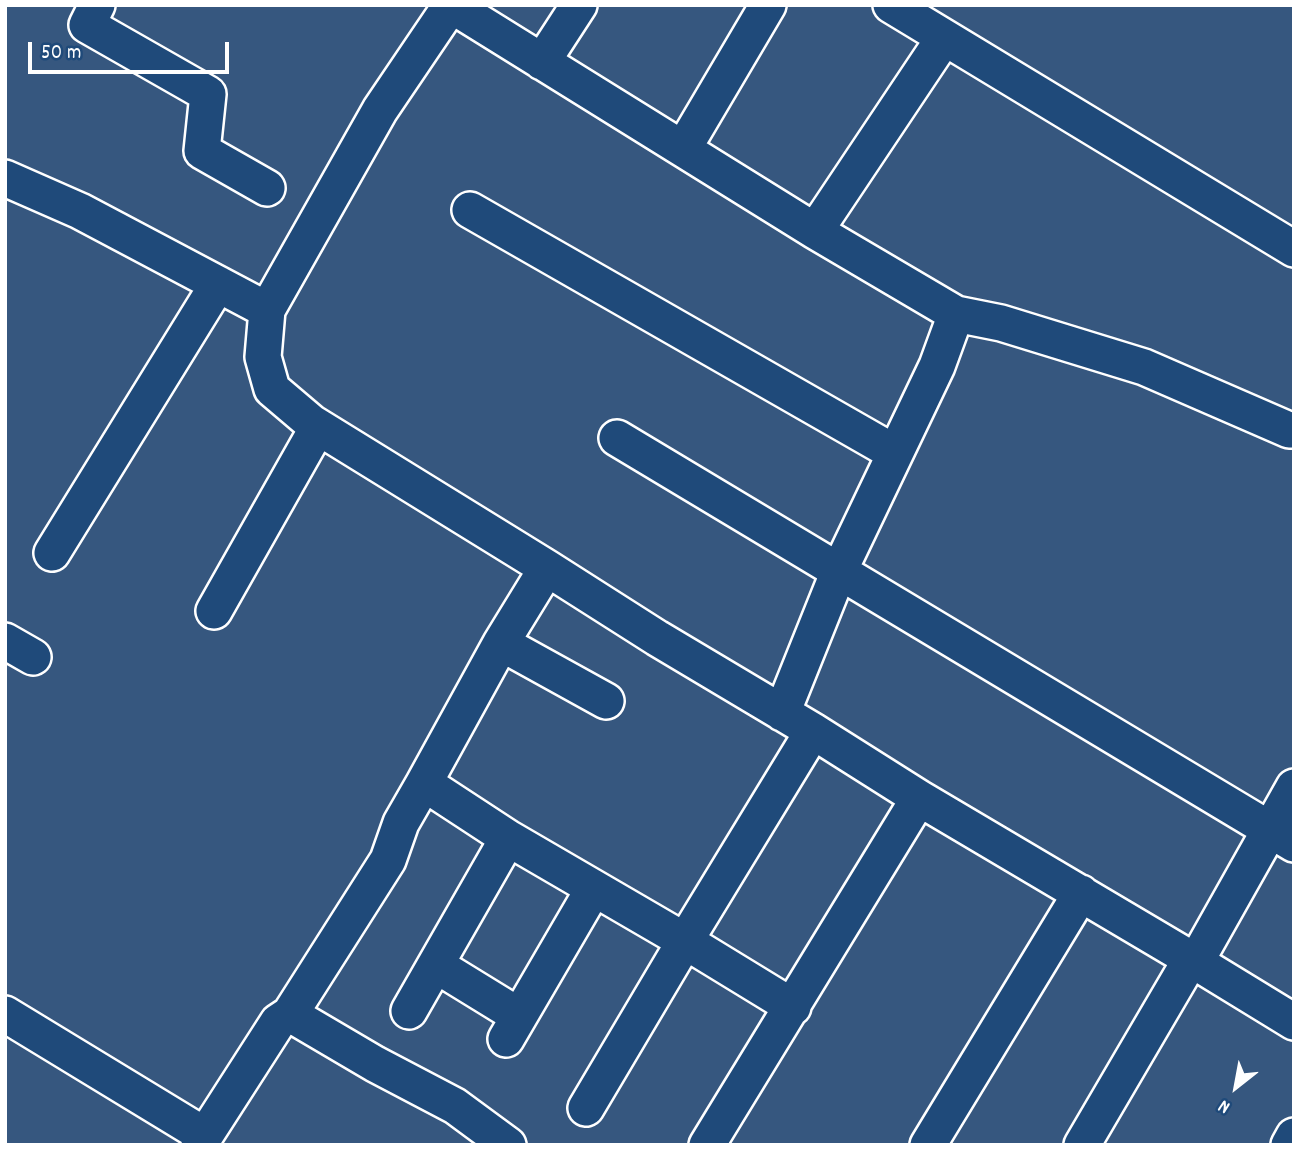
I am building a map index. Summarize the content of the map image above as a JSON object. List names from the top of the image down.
{
  "scale_bar": "50 m",
  "north": "bottom left"
}
